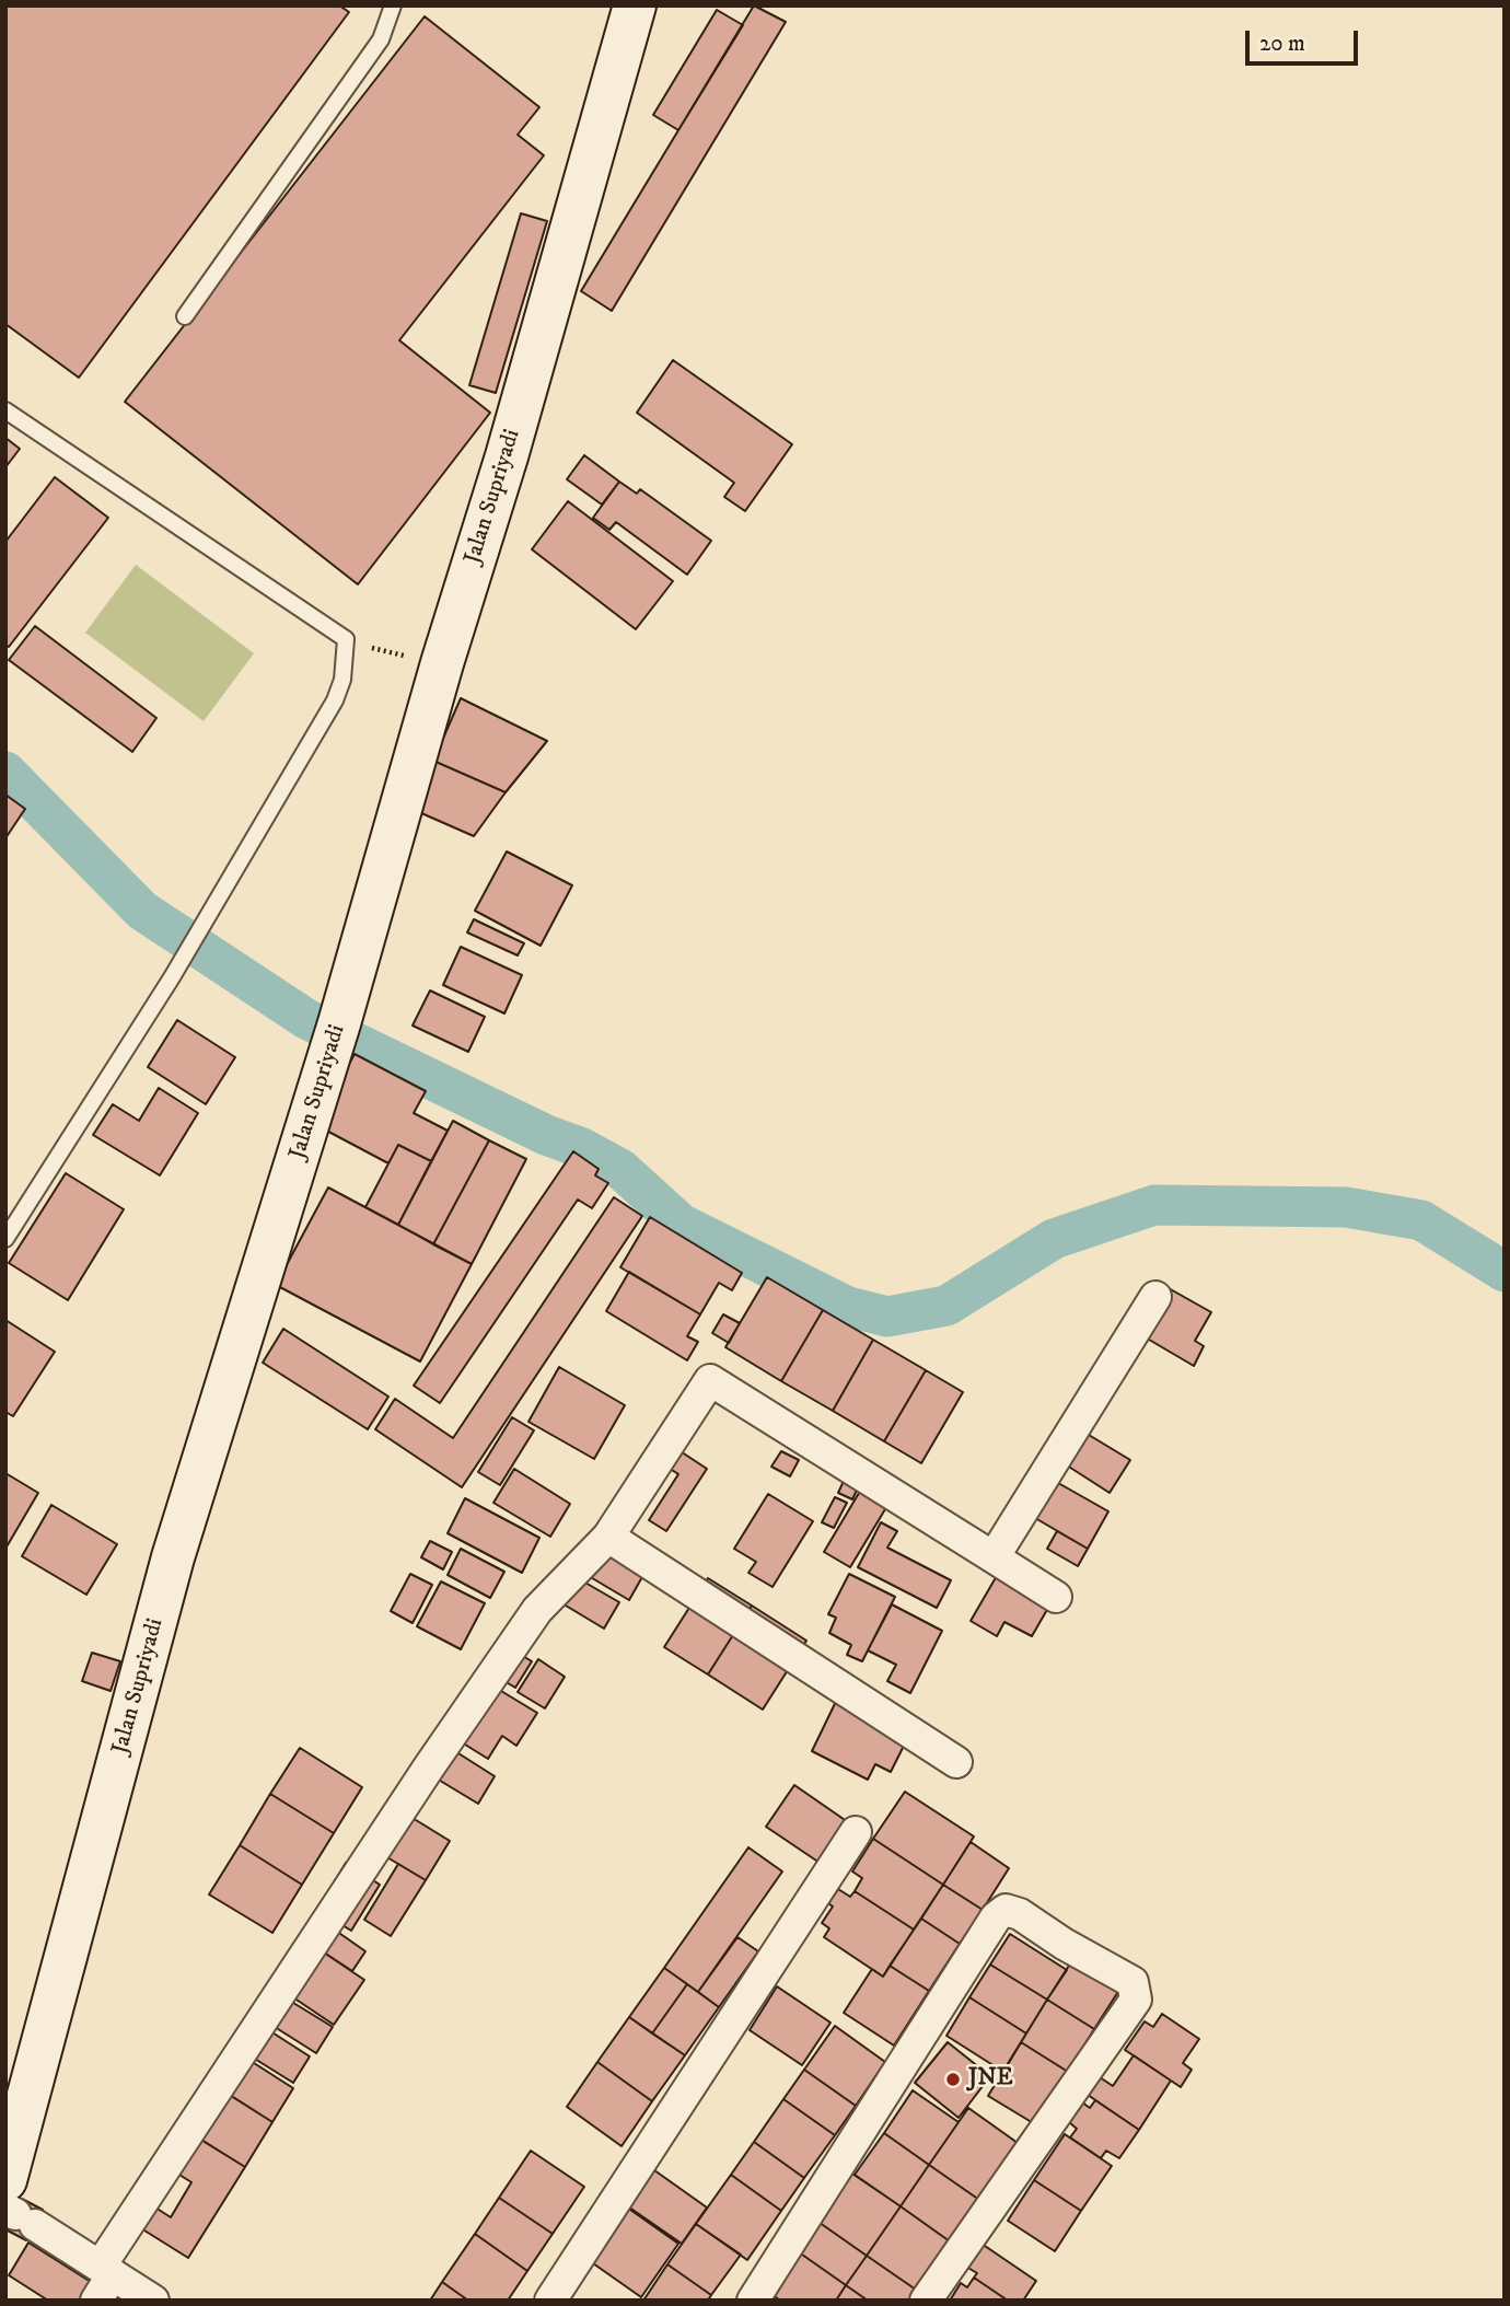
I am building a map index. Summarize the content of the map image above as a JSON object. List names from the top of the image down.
{
  "streets": {
    "main road": ["Jalan Supriyadi"]
  },
  "places": ["JNE"],
  "scale_bar": "20 m"
}
